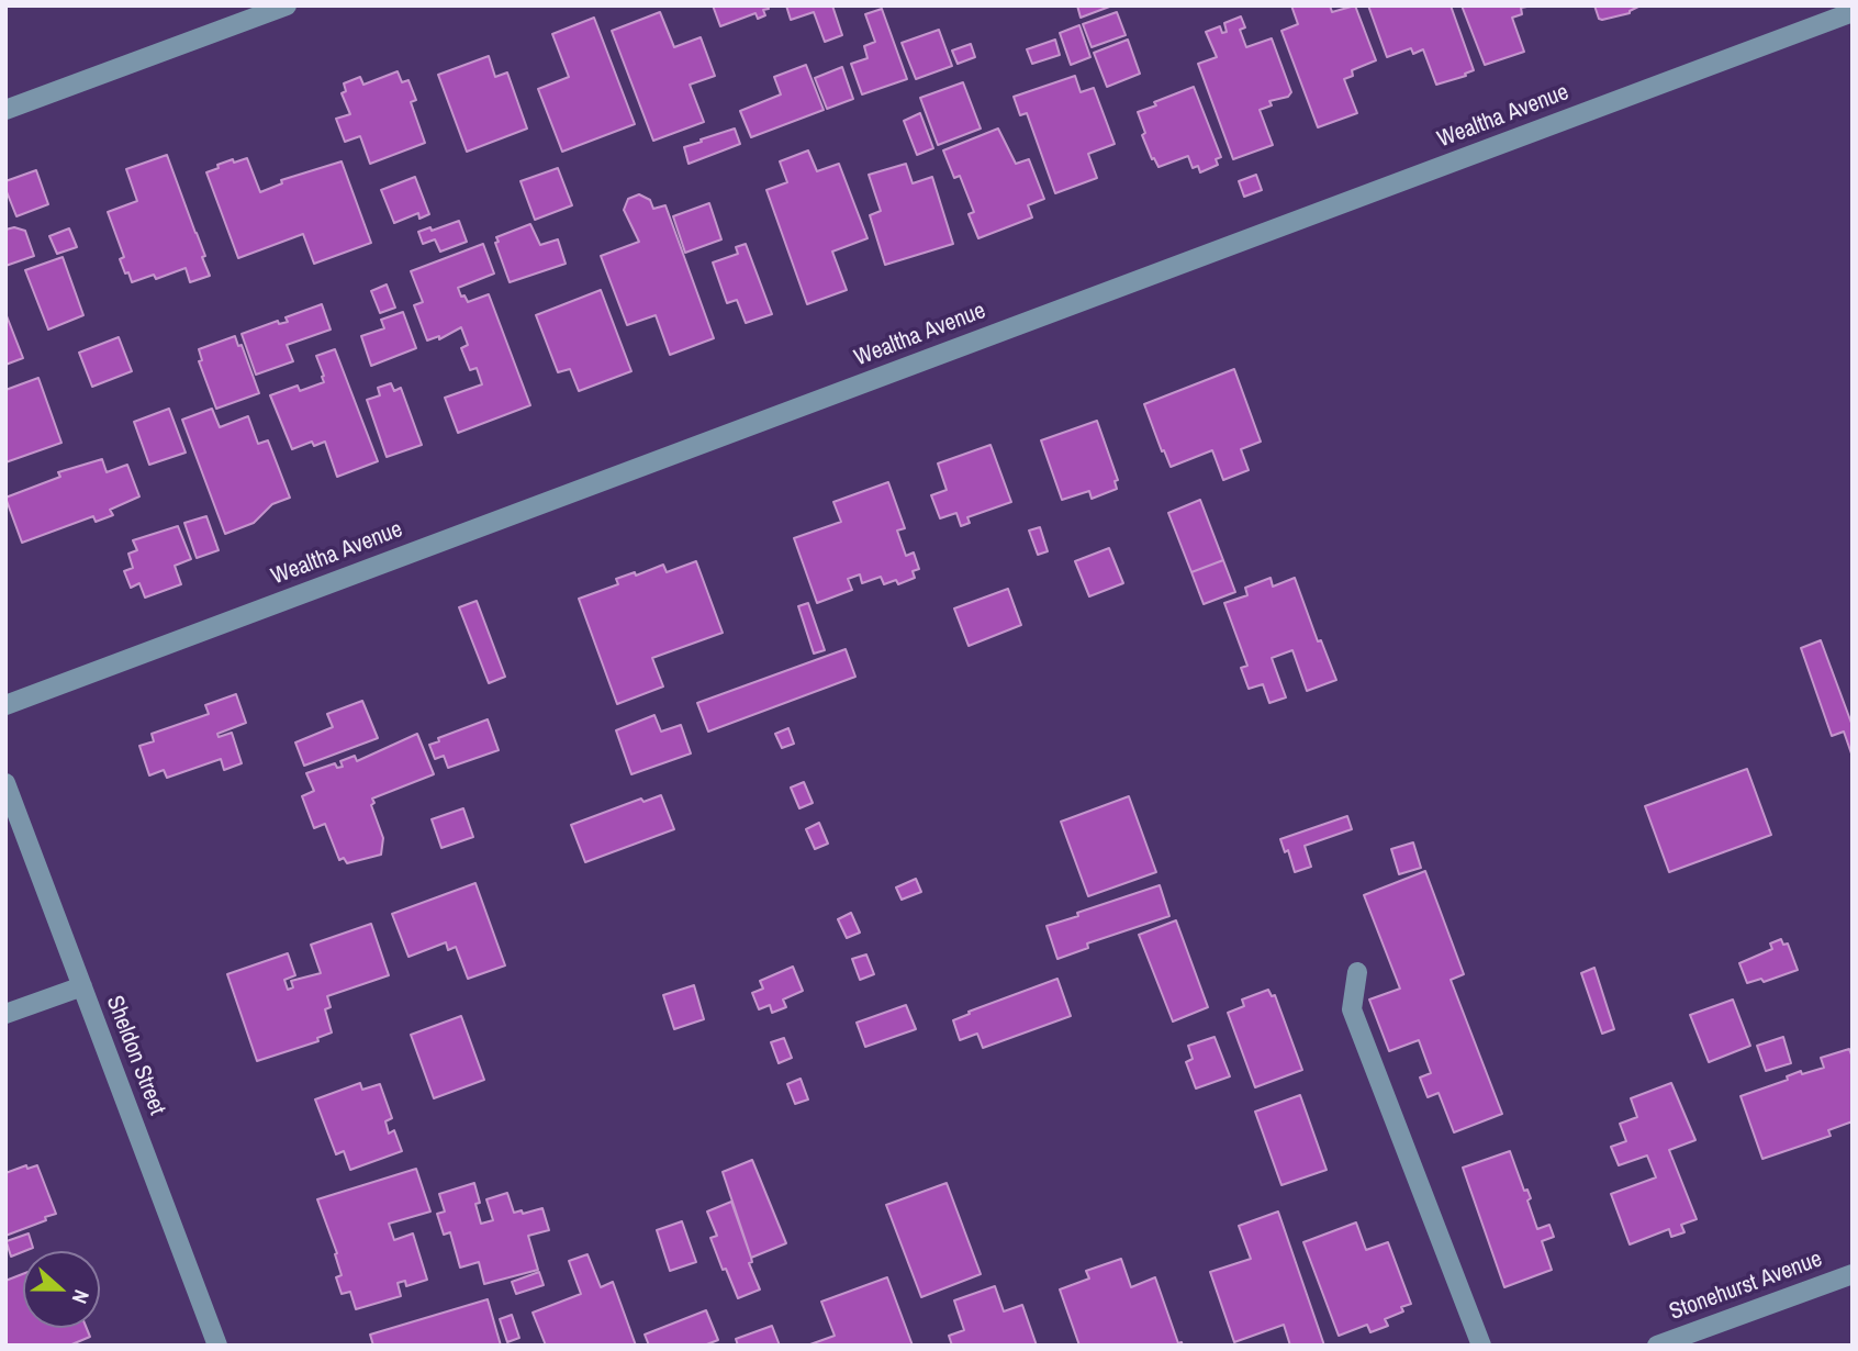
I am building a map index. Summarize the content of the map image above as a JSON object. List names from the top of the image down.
{
  "streets": {
    "street": ["Wealtha Avenue", "Sheldon Street", "Stonehurst Avenue"]
  },
  "north": "right"
}
